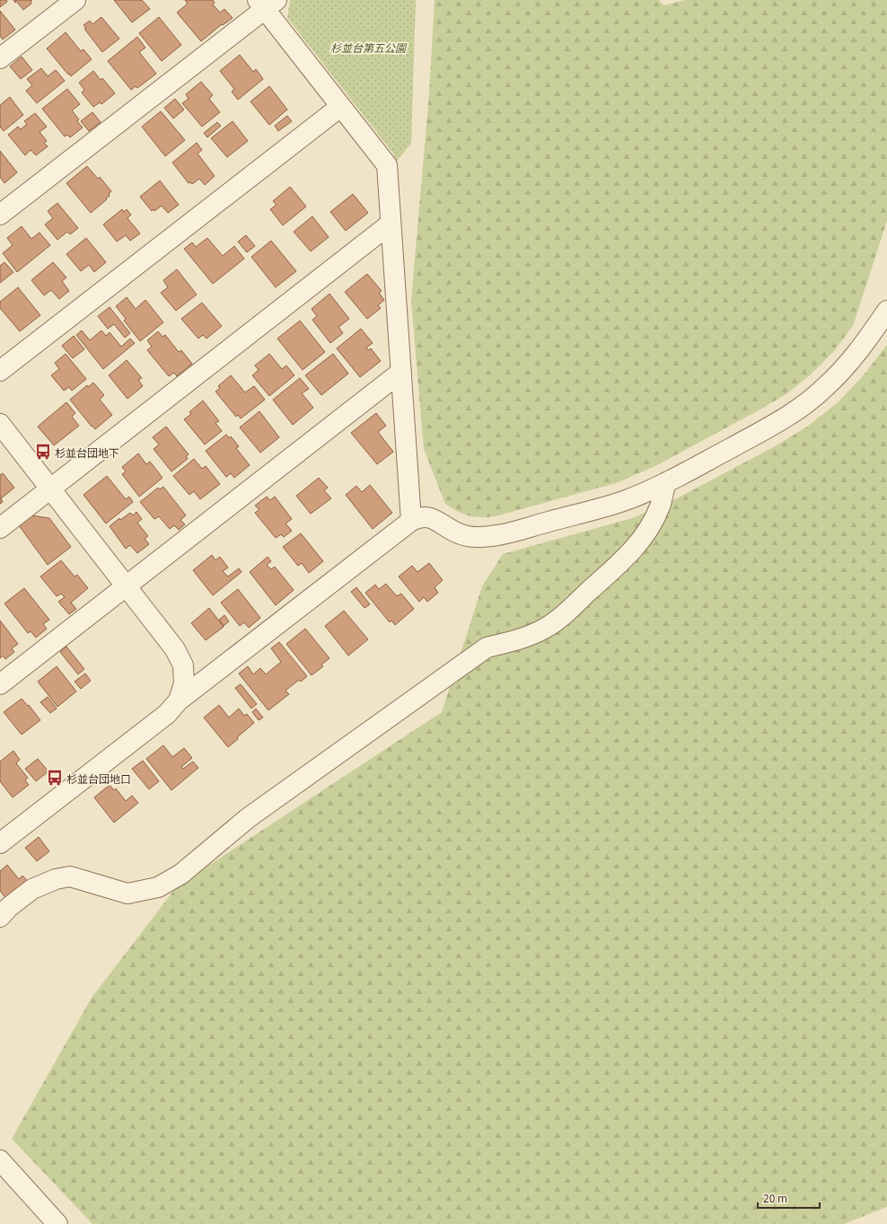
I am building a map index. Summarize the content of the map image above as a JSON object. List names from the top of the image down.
{
  "parks": ["杉並台第五公園"],
  "places": {
    "bus stop": ["杉並台団地下", "杉並台団地口"]
  },
  "scale_bar": "20 m"
}
